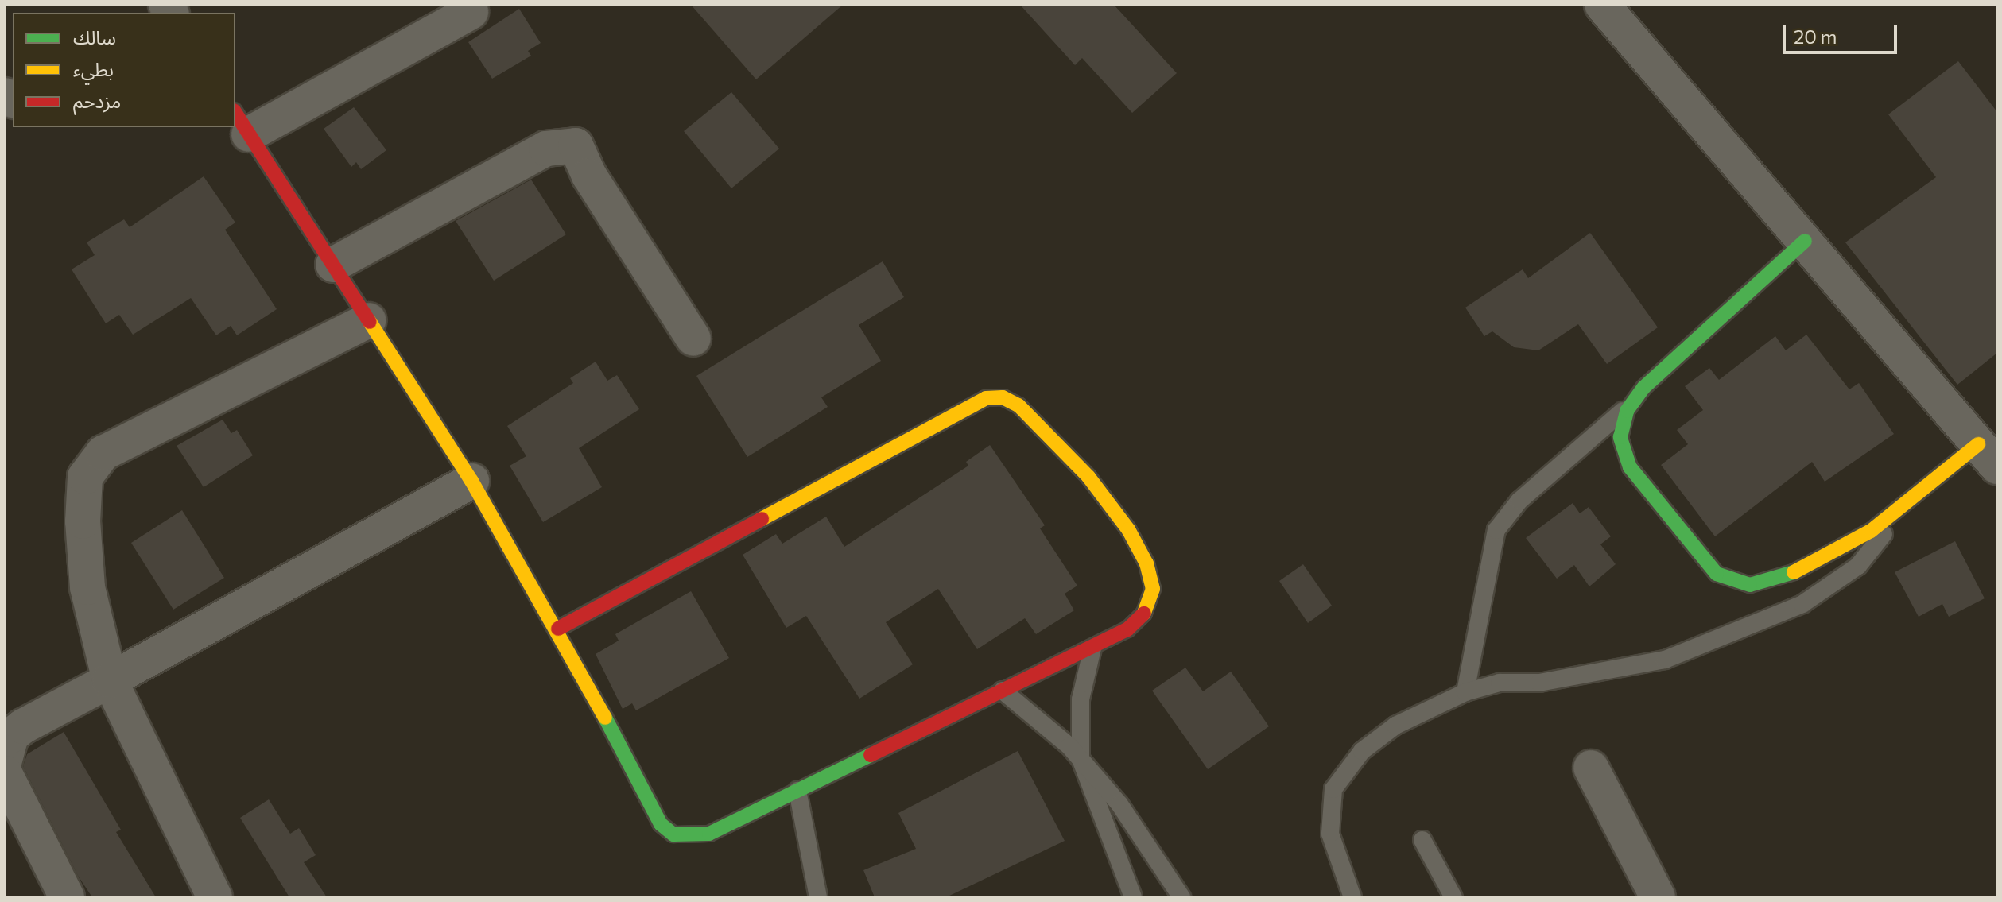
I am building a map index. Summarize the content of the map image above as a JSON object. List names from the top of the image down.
{
  "legend": ["سالك", "بطيء", "مزدحم"],
  "scale_bar": "20 m"
}
